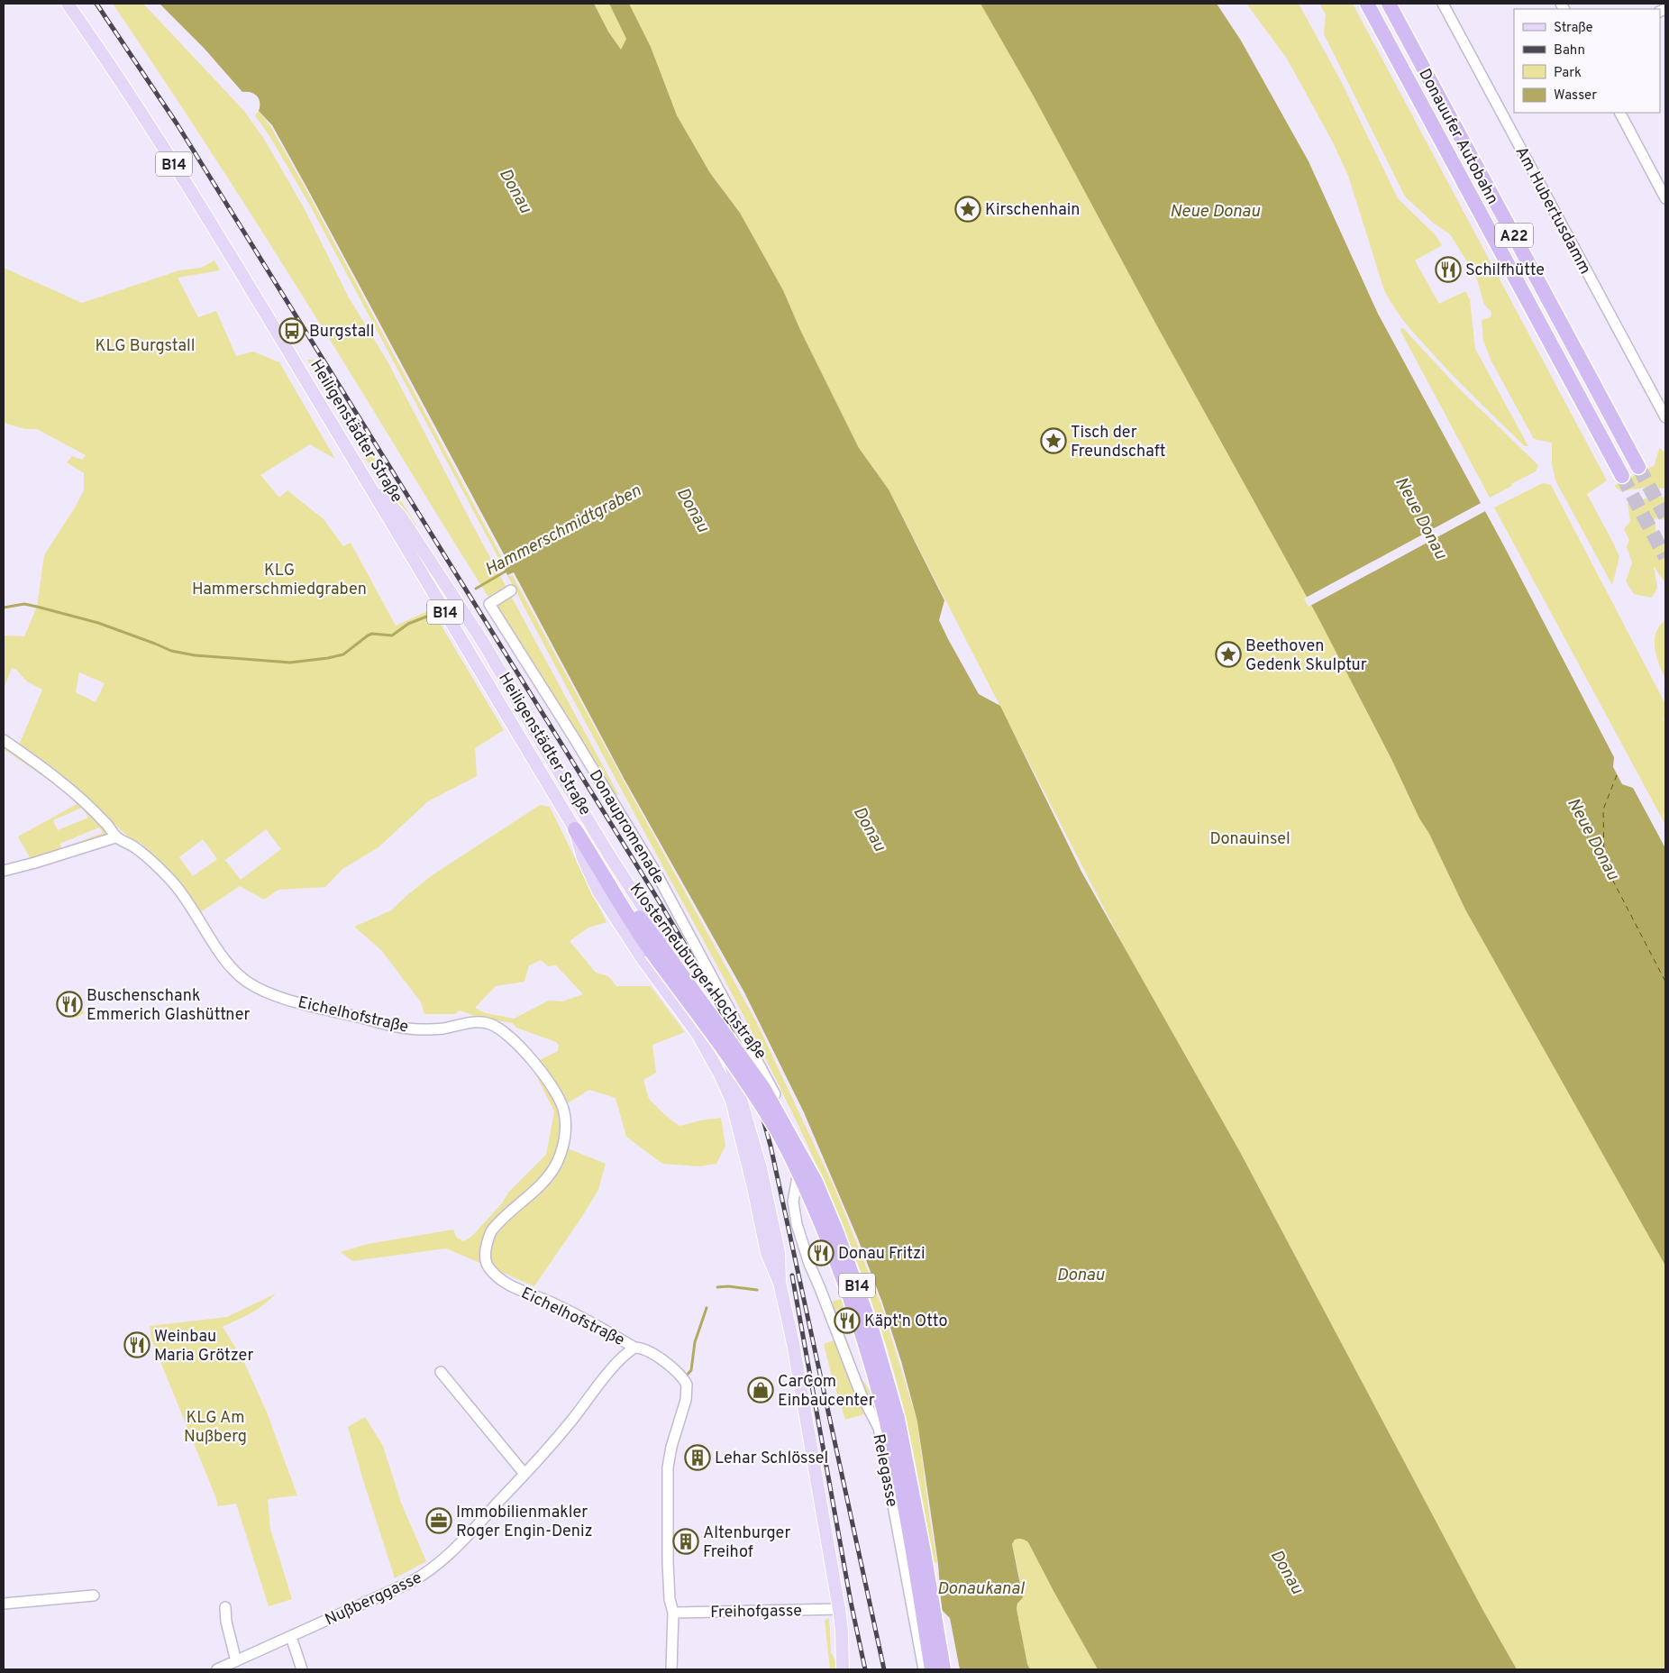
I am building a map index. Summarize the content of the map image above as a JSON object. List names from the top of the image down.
{
  "streets": {
    "highway": [
      "Donauufer Autobahn",
      "B14",
      "A22",
      "Heiligenstädter Straße",
      "Klosterneuburger Hochstraße"
    ],
    "street": [
      "Am Hubertusdamm",
      "Donaupromenade",
      "Eichelhofstraße",
      "Relegasse",
      "Nußberggasse",
      "Freihofgasse"
    ]
  },
  "crossings": [
    ["Heiligenstädter Straße", "Klosterneuburger Hochstraße"],
    ["Donaupromenade", "Relegasse"],
    ["Eichelhofstraße", "Nußberggasse"],
    ["Eichelhofstraße", "Freihofgasse"]
  ],
  "water": [
    "Donau",
    "Neue Donau",
    "Hammerschmidtgraben",
    "Donaukanal"
  ],
  "parks": [
    "KLG Burgstall",
    "KLG Hammerschmiedgraben",
    "Donauinsel",
    "KLG Am Nußberg"
  ],
  "places": {
    "place": ["Kirschenhain", "Tisch der Freundschaft", "Beethoven Gedenk Skulptur"],
    "restaurant": [
      "Schilfhütte",
      "Buschenschank Emmerich Glashüttner",
      "Donau Fritzi",
      "Käpt'n Otto",
      "Weinbau Maria Grötzer"
    ],
    "bus stop": ["Burgstall"],
    "shop": ["CarCom Einbaucenter"],
    "building": ["Lehar Schlössel", "Altenburger Freihof"],
    "office": ["Immobilienmakler Roger Engin-Deniz"]
  },
  "legend": [
    "Straße",
    "Bahn",
    "Park",
    "Wasser"
  ]
}
